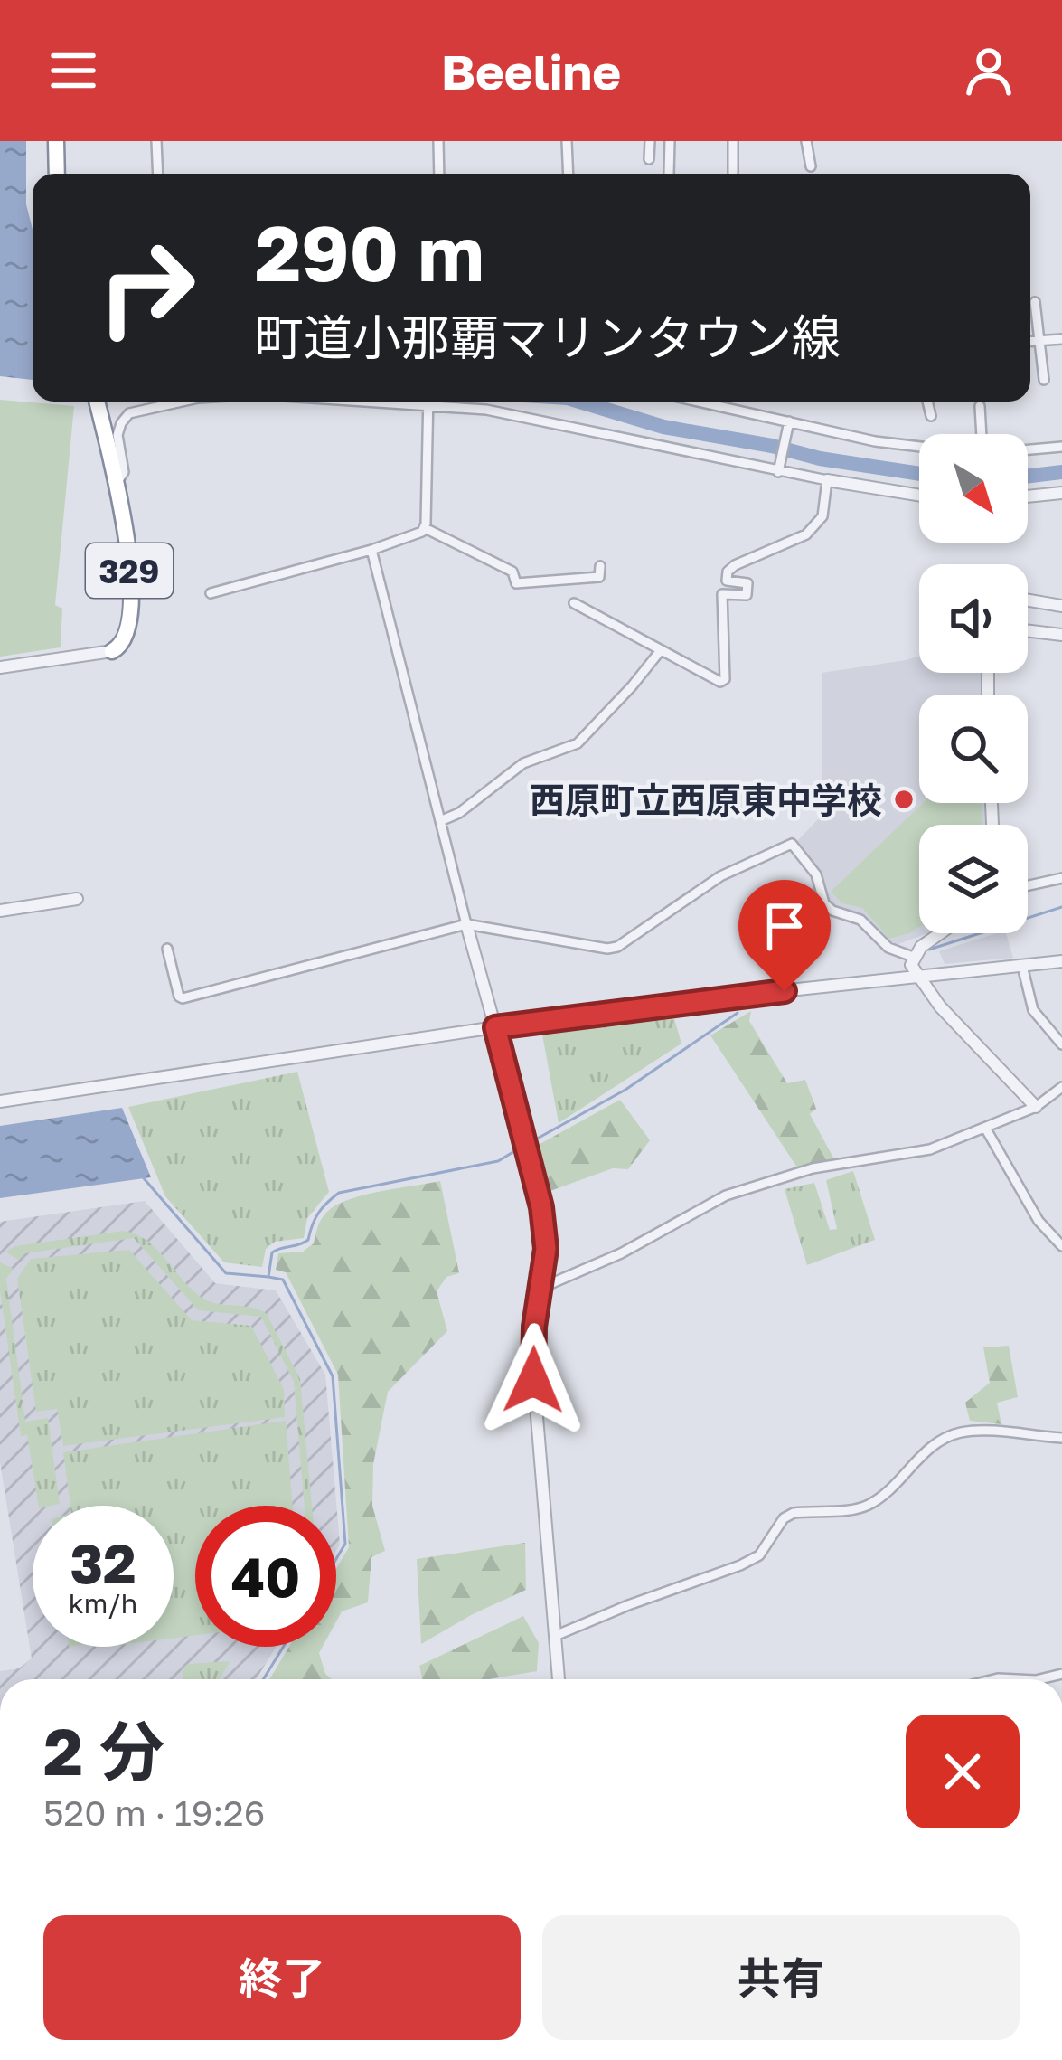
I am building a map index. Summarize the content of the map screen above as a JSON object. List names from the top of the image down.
{
  "streets": {
    "highway": ["329"]
  },
  "places": ["西原町立西原東中学校"],
  "north": "bottom right",
  "page": {
    "header": "Beeline",
    "turn": ["290 m", "町道小那覇マリンタウン線"],
    "speed": "32 km/h",
    "limit": "40",
    "heading": ["2 分", "520 m · 19:26"],
    "buttons": ["終了", "共有"]
  }
}
